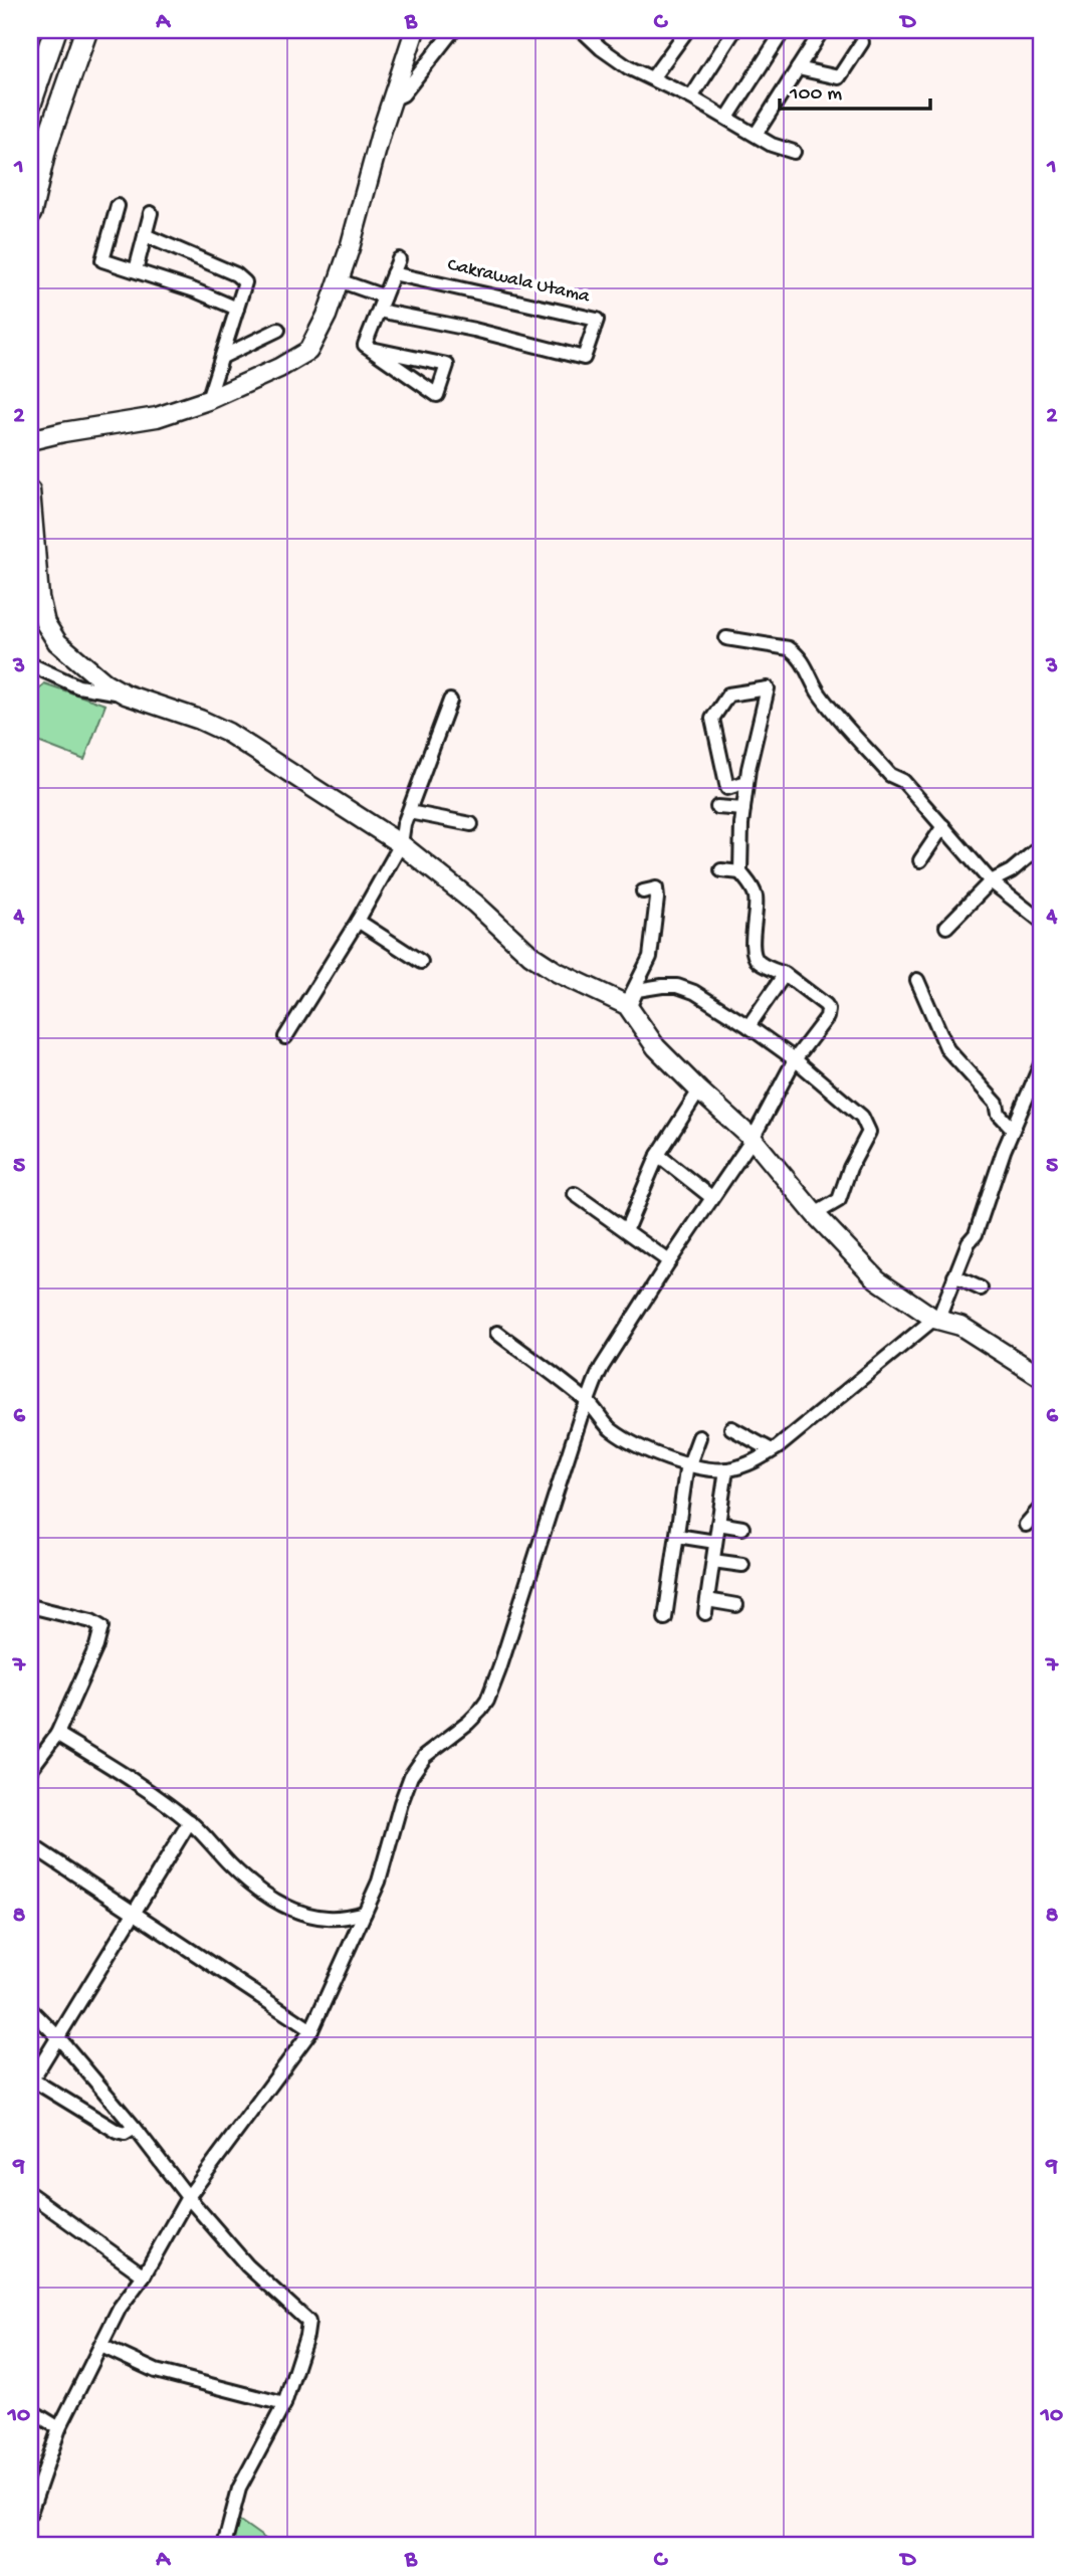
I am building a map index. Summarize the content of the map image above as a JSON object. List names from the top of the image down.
{
  "streets": {
    "street": ["Cakrawala Utama"]
  },
  "scale_bar": "100 m",
  "grid": {
    "columns": [
      "A",
      "B",
      "C",
      "D"
    ],
    "rows": [
      "1",
      "2",
      "3",
      "4",
      "5",
      "6",
      "7",
      "8",
      "9",
      "10"
    ]
  }
}
